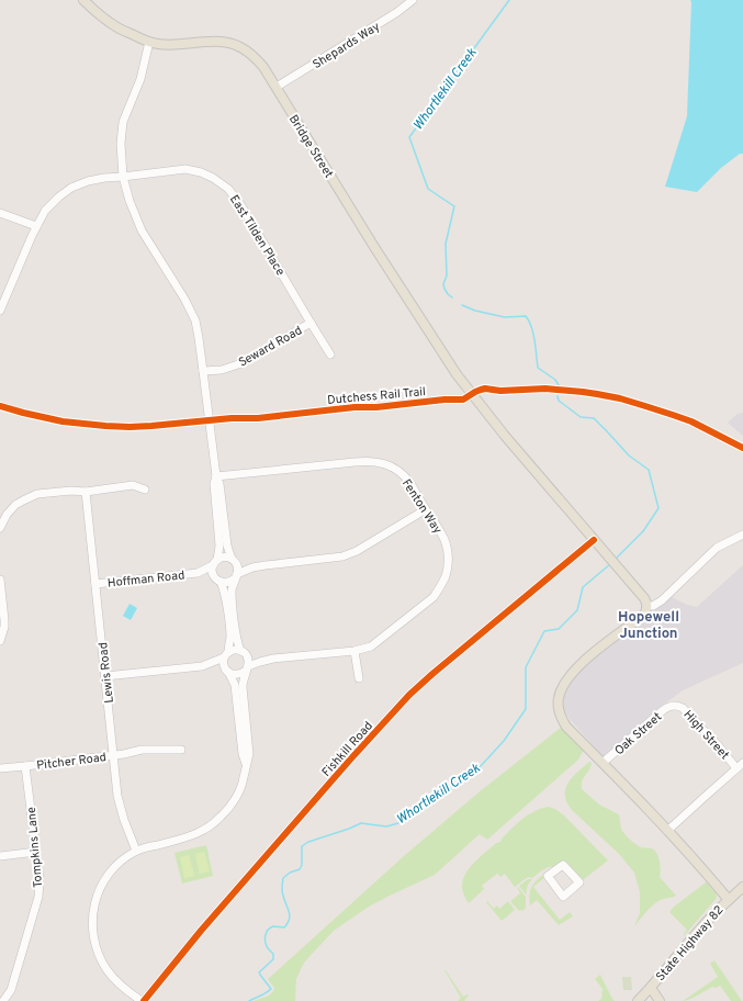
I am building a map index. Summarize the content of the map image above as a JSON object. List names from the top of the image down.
{
  "streets": {
    "main road": ["Bridge Street", "State Highway 82"],
    "street": [
      "Shepards Way",
      "East Tilden Place",
      "Seward Road",
      "Fenton Way",
      "Hoffman Road",
      "Lewis Road",
      "Oak Street",
      "High Street",
      "Fishkill Road",
      "Pitcher Road",
      "Tompkins Lane"
    ],
    "cycle path": ["Dutchess Rail Trail"]
  },
  "crossings": [
    ["Shepards Way", "Bridge Street"],
    ["Bridge Street", "Fishkill Road"],
    ["East Tilden Place", "Seward Road"],
    ["Hoffman Road", "Lewis Road"],
    ["Lewis Road", "Pitcher Road"],
    ["Oak Street", "High Street"],
    ["Pitcher Road", "Tompkins Lane"]
  ],
  "districts": ["Hopewell Junction"],
  "water": ["Whortlekill Creek"]
}
